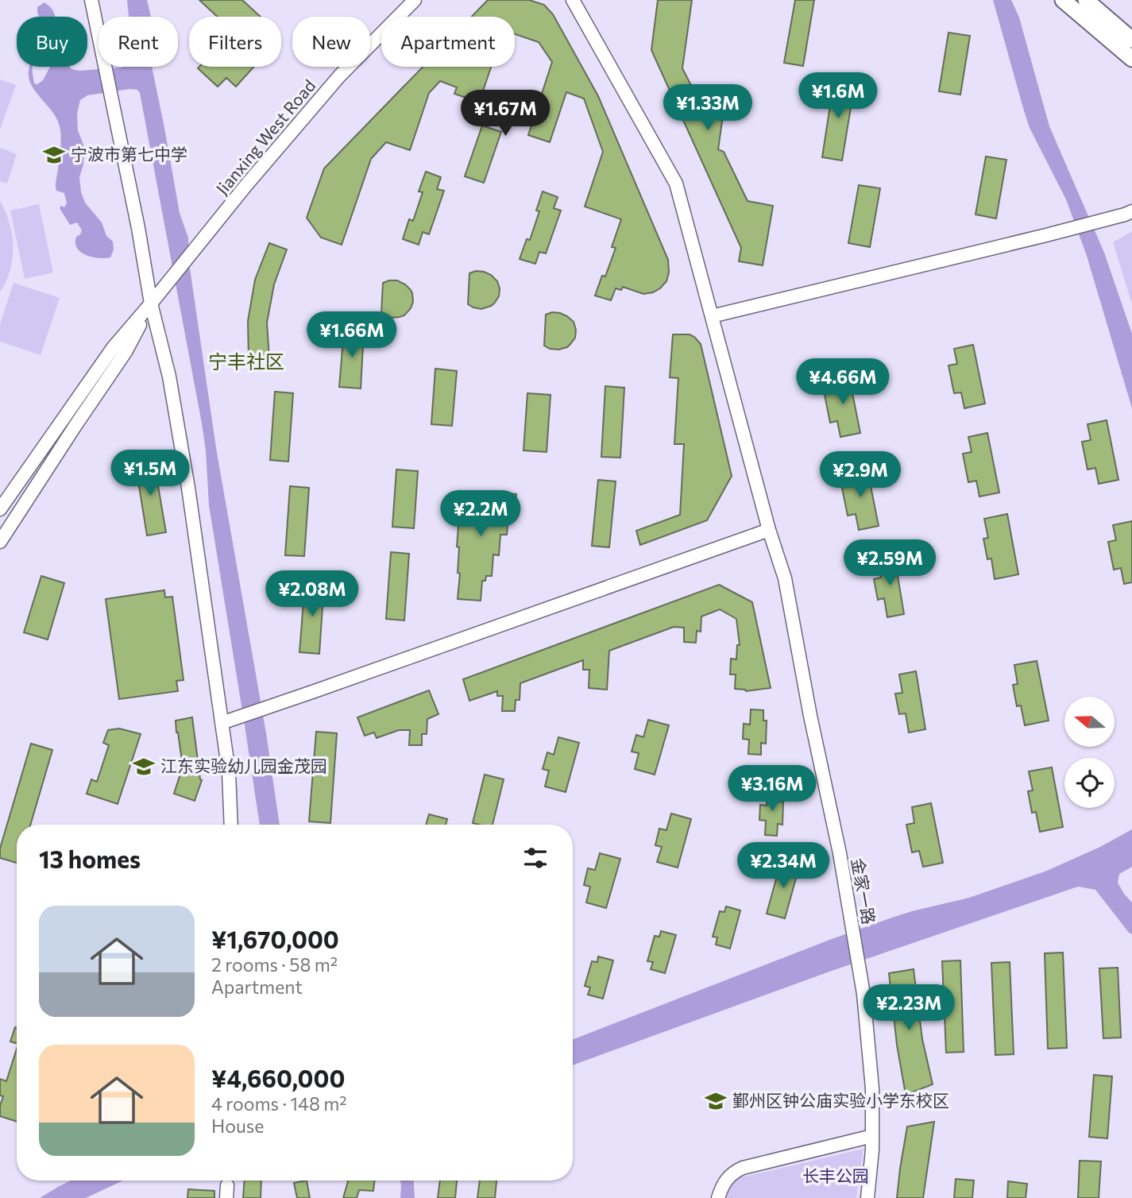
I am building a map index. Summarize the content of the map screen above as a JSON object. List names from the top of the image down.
{
  "streets": {
    "street": ["Jianxing West Road", "金家一路"]
  },
  "districts": ["宁丰社区"],
  "parks": ["长丰公园"],
  "places": {
    "school or university": ["宁波市第七中学", "江东实验幼儿园金茂园", "鄞州区钟公庙实验小学东校区"]
  },
  "north": "left",
  "page": {
    "chip": [
      "Buy",
      "Rent",
      "Filters",
      "New",
      "Apartment"
    ],
    "price": [
      "¥1.6M",
      "¥1.33M",
      "¥1.67M",
      "¥1.66M",
      "¥4.66M",
      "¥1.5M",
      "¥2.9M",
      "¥2.2M",
      "¥2.59M",
      "¥2.08M",
      "¥3.16M",
      "¥2.34M",
      "¥2.23M"
    ],
    "heading": "13 homes",
    "list": [
      {
        "name": "¥1,670,000",
        "note": "2 rooms · 58 m² · Apartment"
      },
      {
        "name": "¥4,660,000",
        "note": "4 rooms · 148 m² · House"
      }
    ]
  }
}
